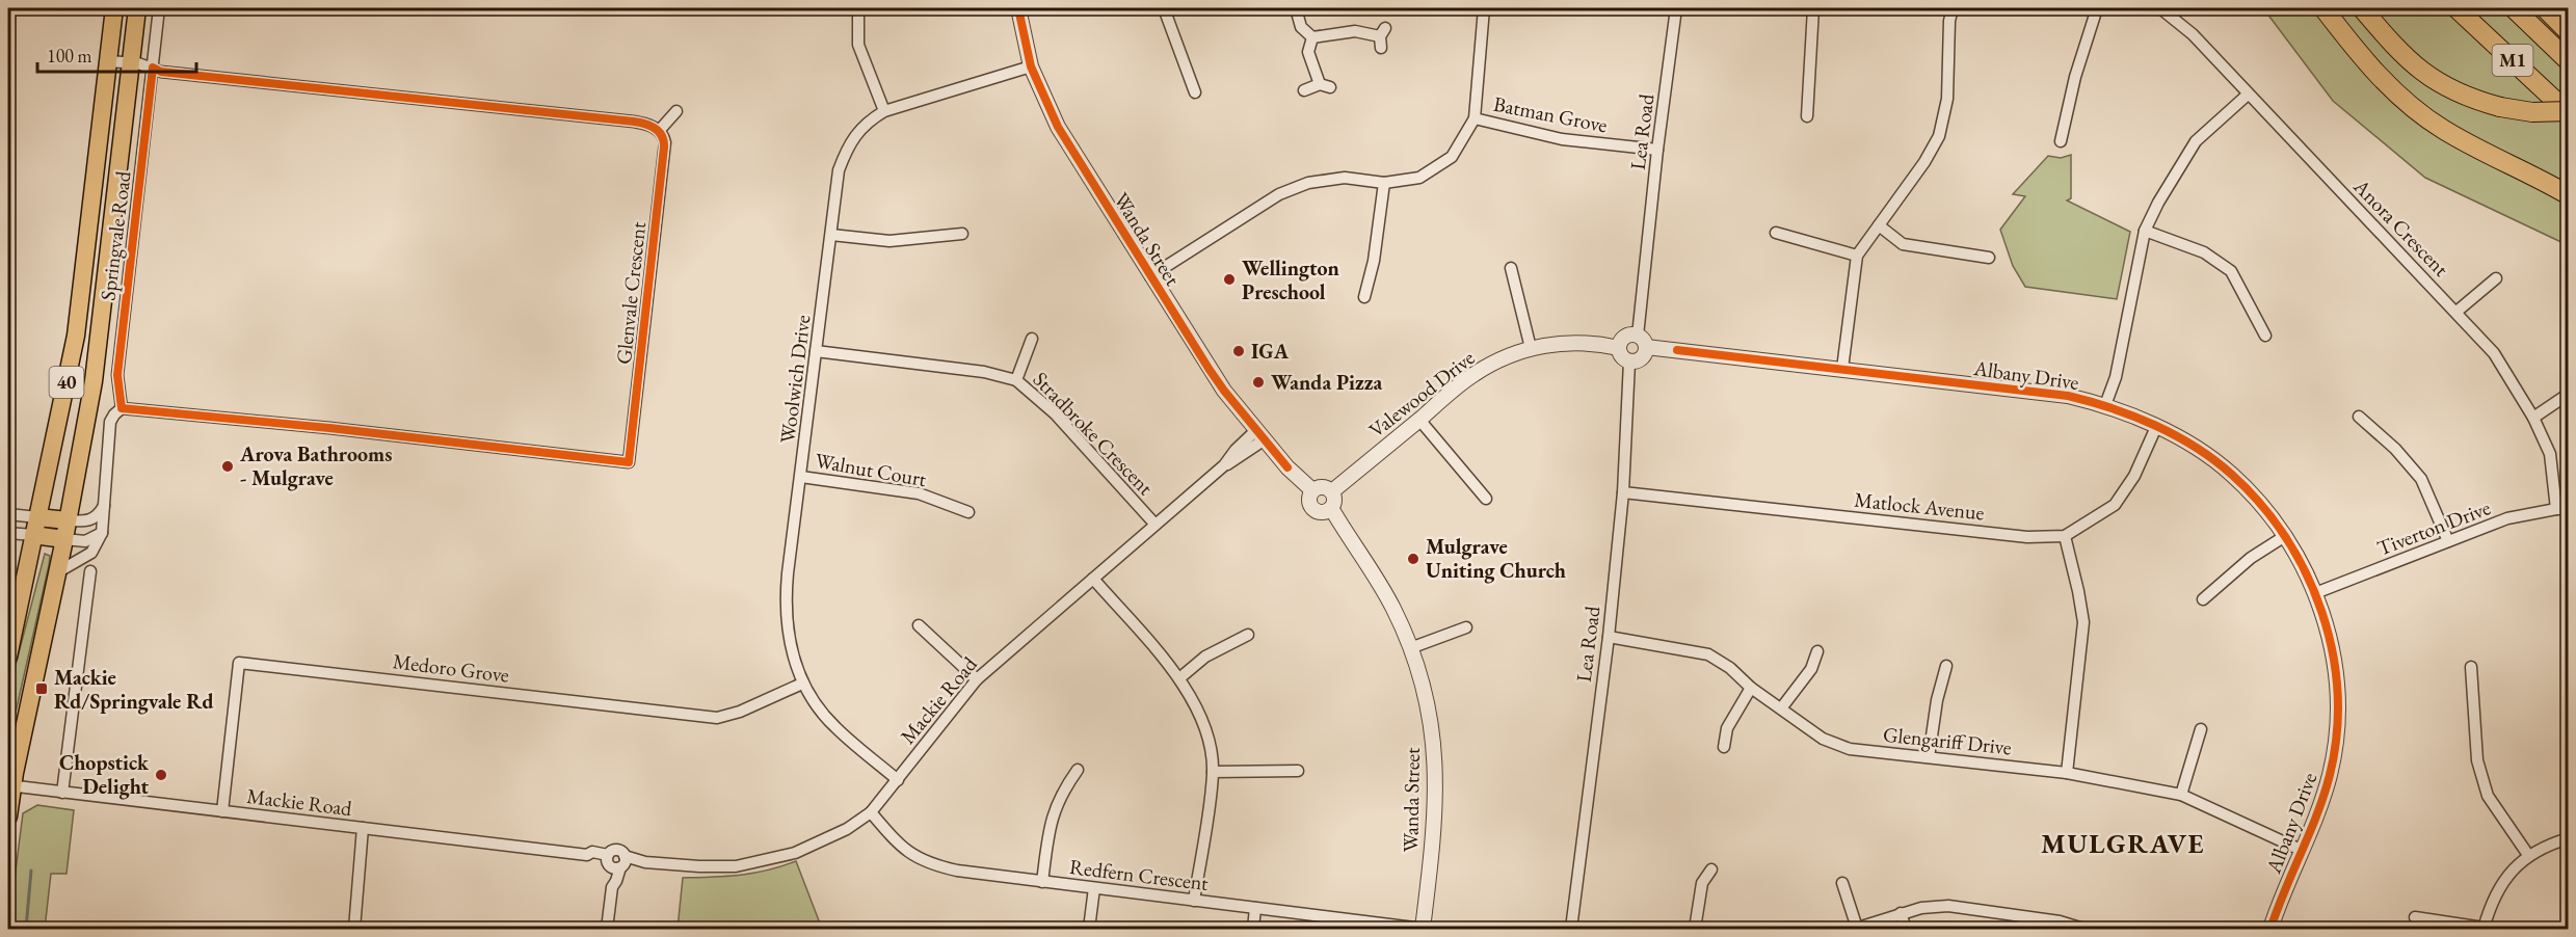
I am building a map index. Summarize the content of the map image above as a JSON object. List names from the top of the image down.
{
  "streets": {
    "highway": ["M1", "Springvale Road", "40"],
    "street": [
      "Batman Grove",
      "Lea Road",
      "Anora Crescent",
      "Wanda Street",
      "Glenvale Crescent",
      "Albany Drive",
      "Woolwich Drive",
      "Valewood Drive",
      "Stradbroke Crescent",
      "Walnut Court",
      "Matlock Avenue",
      "Tiverton Drive",
      "Medoro Grove",
      "Mackie Road",
      "Glengariff Drive",
      "Redfern Crescent"
    ]
  },
  "crossings": [
    ["Batman Grove", "Lea Road"],
    ["Lea Road", "Albany Drive"],
    ["Lea Road", "Valewood Drive"],
    ["Lea Road", "Matlock Avenue"],
    ["Lea Road", "Glengariff Drive"],
    ["Anora Crescent", "Tiverton Drive"],
    ["Springvale Road", "Glenvale Crescent"],
    ["Springvale Road", "Mackie Road"],
    ["Wanda Street", "Woolwich Drive"],
    ["Wanda Street", "Valewood Drive"],
    ["Wanda Street", "Mackie Road"],
    ["Wanda Street", "Redfern Crescent"],
    ["Albany Drive", "Valewood Drive"],
    ["Albany Drive", "Tiverton Drive"],
    ["Albany Drive", "Glengariff Drive"],
    ["Woolwich Drive", "Stradbroke Crescent"],
    ["Woolwich Drive", "Walnut Court"],
    ["Woolwich Drive", "Medoro Grove"],
    ["Woolwich Drive", "Mackie Road"],
    ["Stradbroke Crescent", "Mackie Road"],
    ["Medoro Grove", "Mackie Road"],
    ["Mackie Road", "Redfern Crescent"]
  ],
  "districts": ["MULGRAVE"],
  "places": {
    "other": [
      "Wellington Preschool",
      "IGA",
      "Wanda Pizza",
      "Arova Bathrooms - Mulgrave",
      "Mulgrave Uniting Church",
      "Chopstick Delight"
    ],
    "transit": ["Mackie Rd/Springvale Rd"]
  },
  "scale_bar": "100 m"
}
